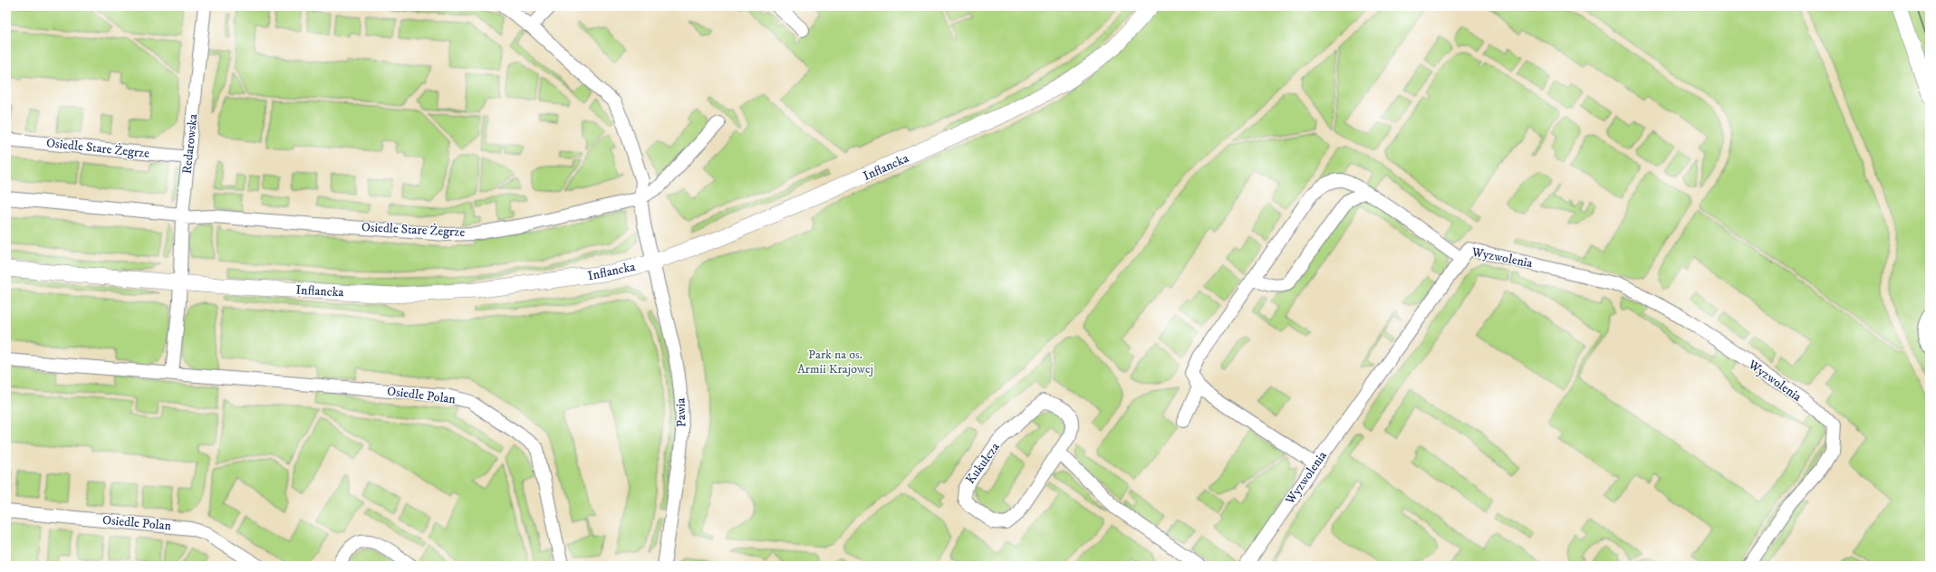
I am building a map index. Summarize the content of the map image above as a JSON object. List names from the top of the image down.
{
  "streets": {
    "street": [
      "Redarowska",
      "Osiedle Stare Żegrze",
      "Inflancka",
      "Wyzwolenia",
      "Osiedle Polan",
      "Pawia",
      "Kukułcza"
    ]
  },
  "crossings": [
    ["Redarowska", "Osiedle Stare Żegrze"],
    ["Redarowska", "Inflancka"],
    ["Inflancka", "Pawia"]
  ],
  "parks": ["Park na os. Armii Krajowej"]
}
